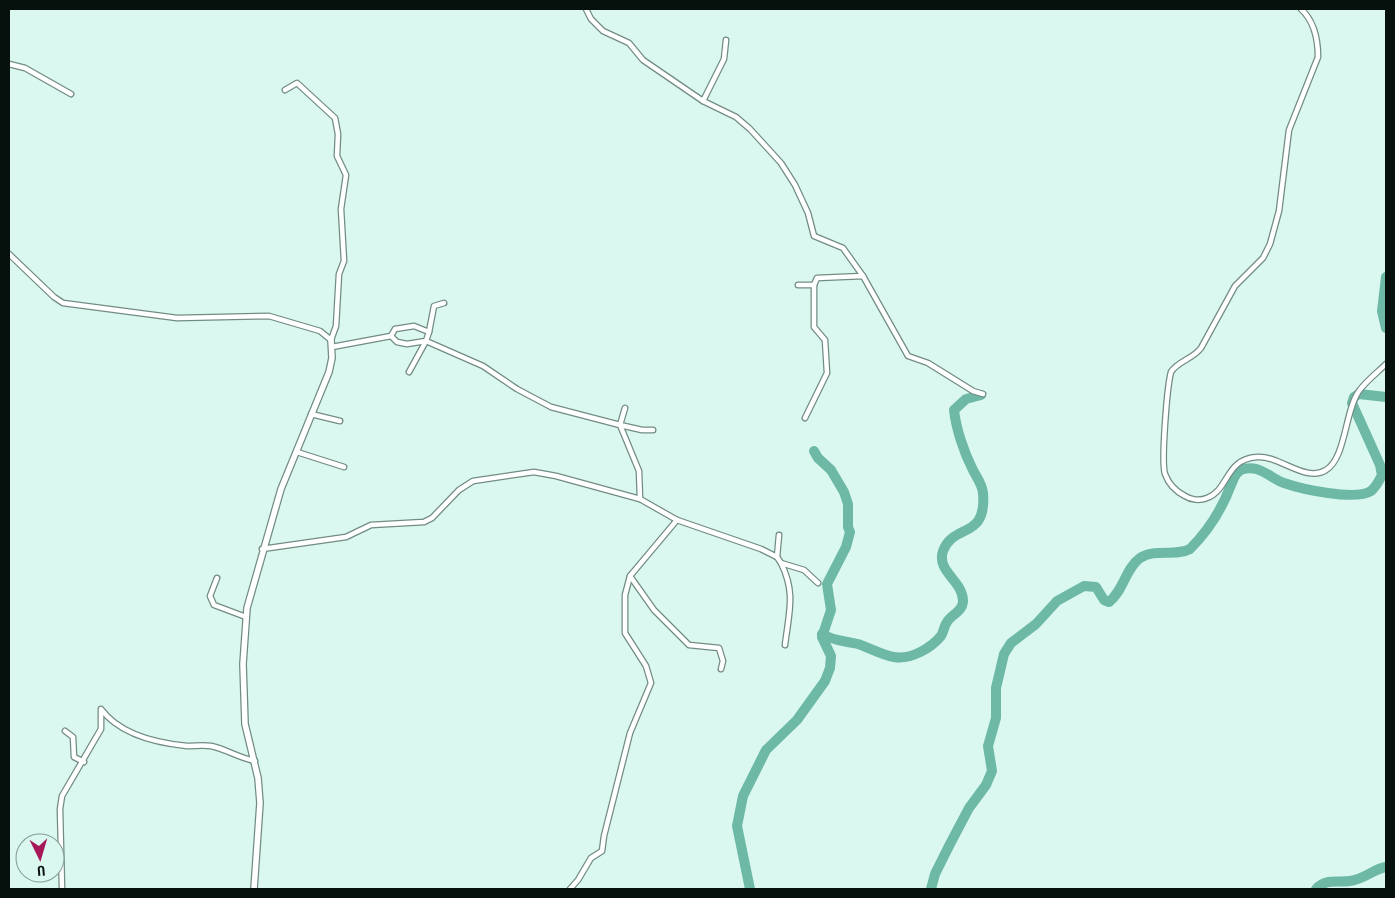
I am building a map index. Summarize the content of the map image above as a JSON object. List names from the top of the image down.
{
  "north": "bottom"
}
